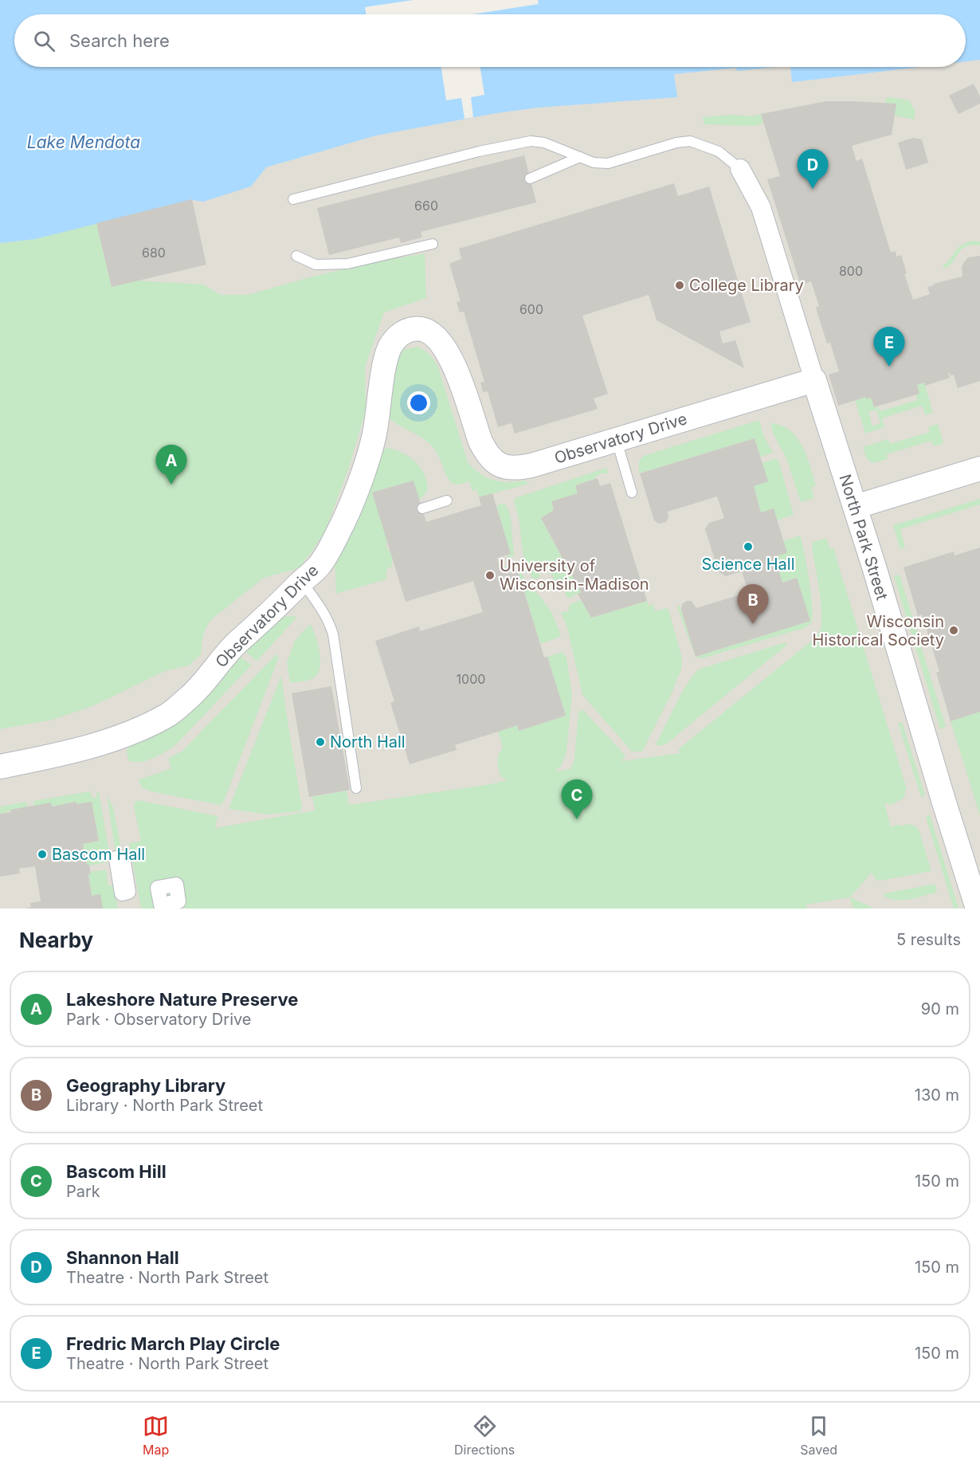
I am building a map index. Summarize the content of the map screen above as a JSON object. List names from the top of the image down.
{
  "streets": {
    "street": ["Observatory Drive", "North Park Street"]
  },
  "crossings": [
    ["Observatory Drive", "North Park Street"]
  ],
  "water": ["Lake Mendota"],
  "places": [
    "College Library",
    "Science Hall",
    "University of Wisconsin-Madison",
    "Wisconsin Historical Society",
    "North Hall",
    "Bascom Hall"
  ],
  "house_numbers": [
    "660",
    "680",
    "800",
    "600",
    "1000"
  ],
  "page": {
    "search": "Search here",
    "pins": [
      "D",
      "E",
      "A",
      "B",
      "C"
    ],
    "heading": ["Nearby", "5 results"],
    "list": [
      {
        "mark": "A",
        "name": "Lakeshore Nature Preserve",
        "note": "Park · Observatory Drive",
        "value": "90 m"
      },
      {
        "mark": "B",
        "name": "Geography Library",
        "note": "Library · North Park Street",
        "value": "130 m"
      },
      {
        "mark": "C",
        "name": "Bascom Hill",
        "note": "Park",
        "value": "150 m"
      },
      {
        "mark": "D",
        "name": "Shannon Hall",
        "note": "Theatre · North Park Street",
        "value": "150 m"
      },
      {
        "mark": "E",
        "name": "Fredric March Play Circle",
        "note": "Theatre · North Park Street",
        "value": "150 m"
      }
    ],
    "nav": ["Map", "Directions", "Saved"]
  }
}
